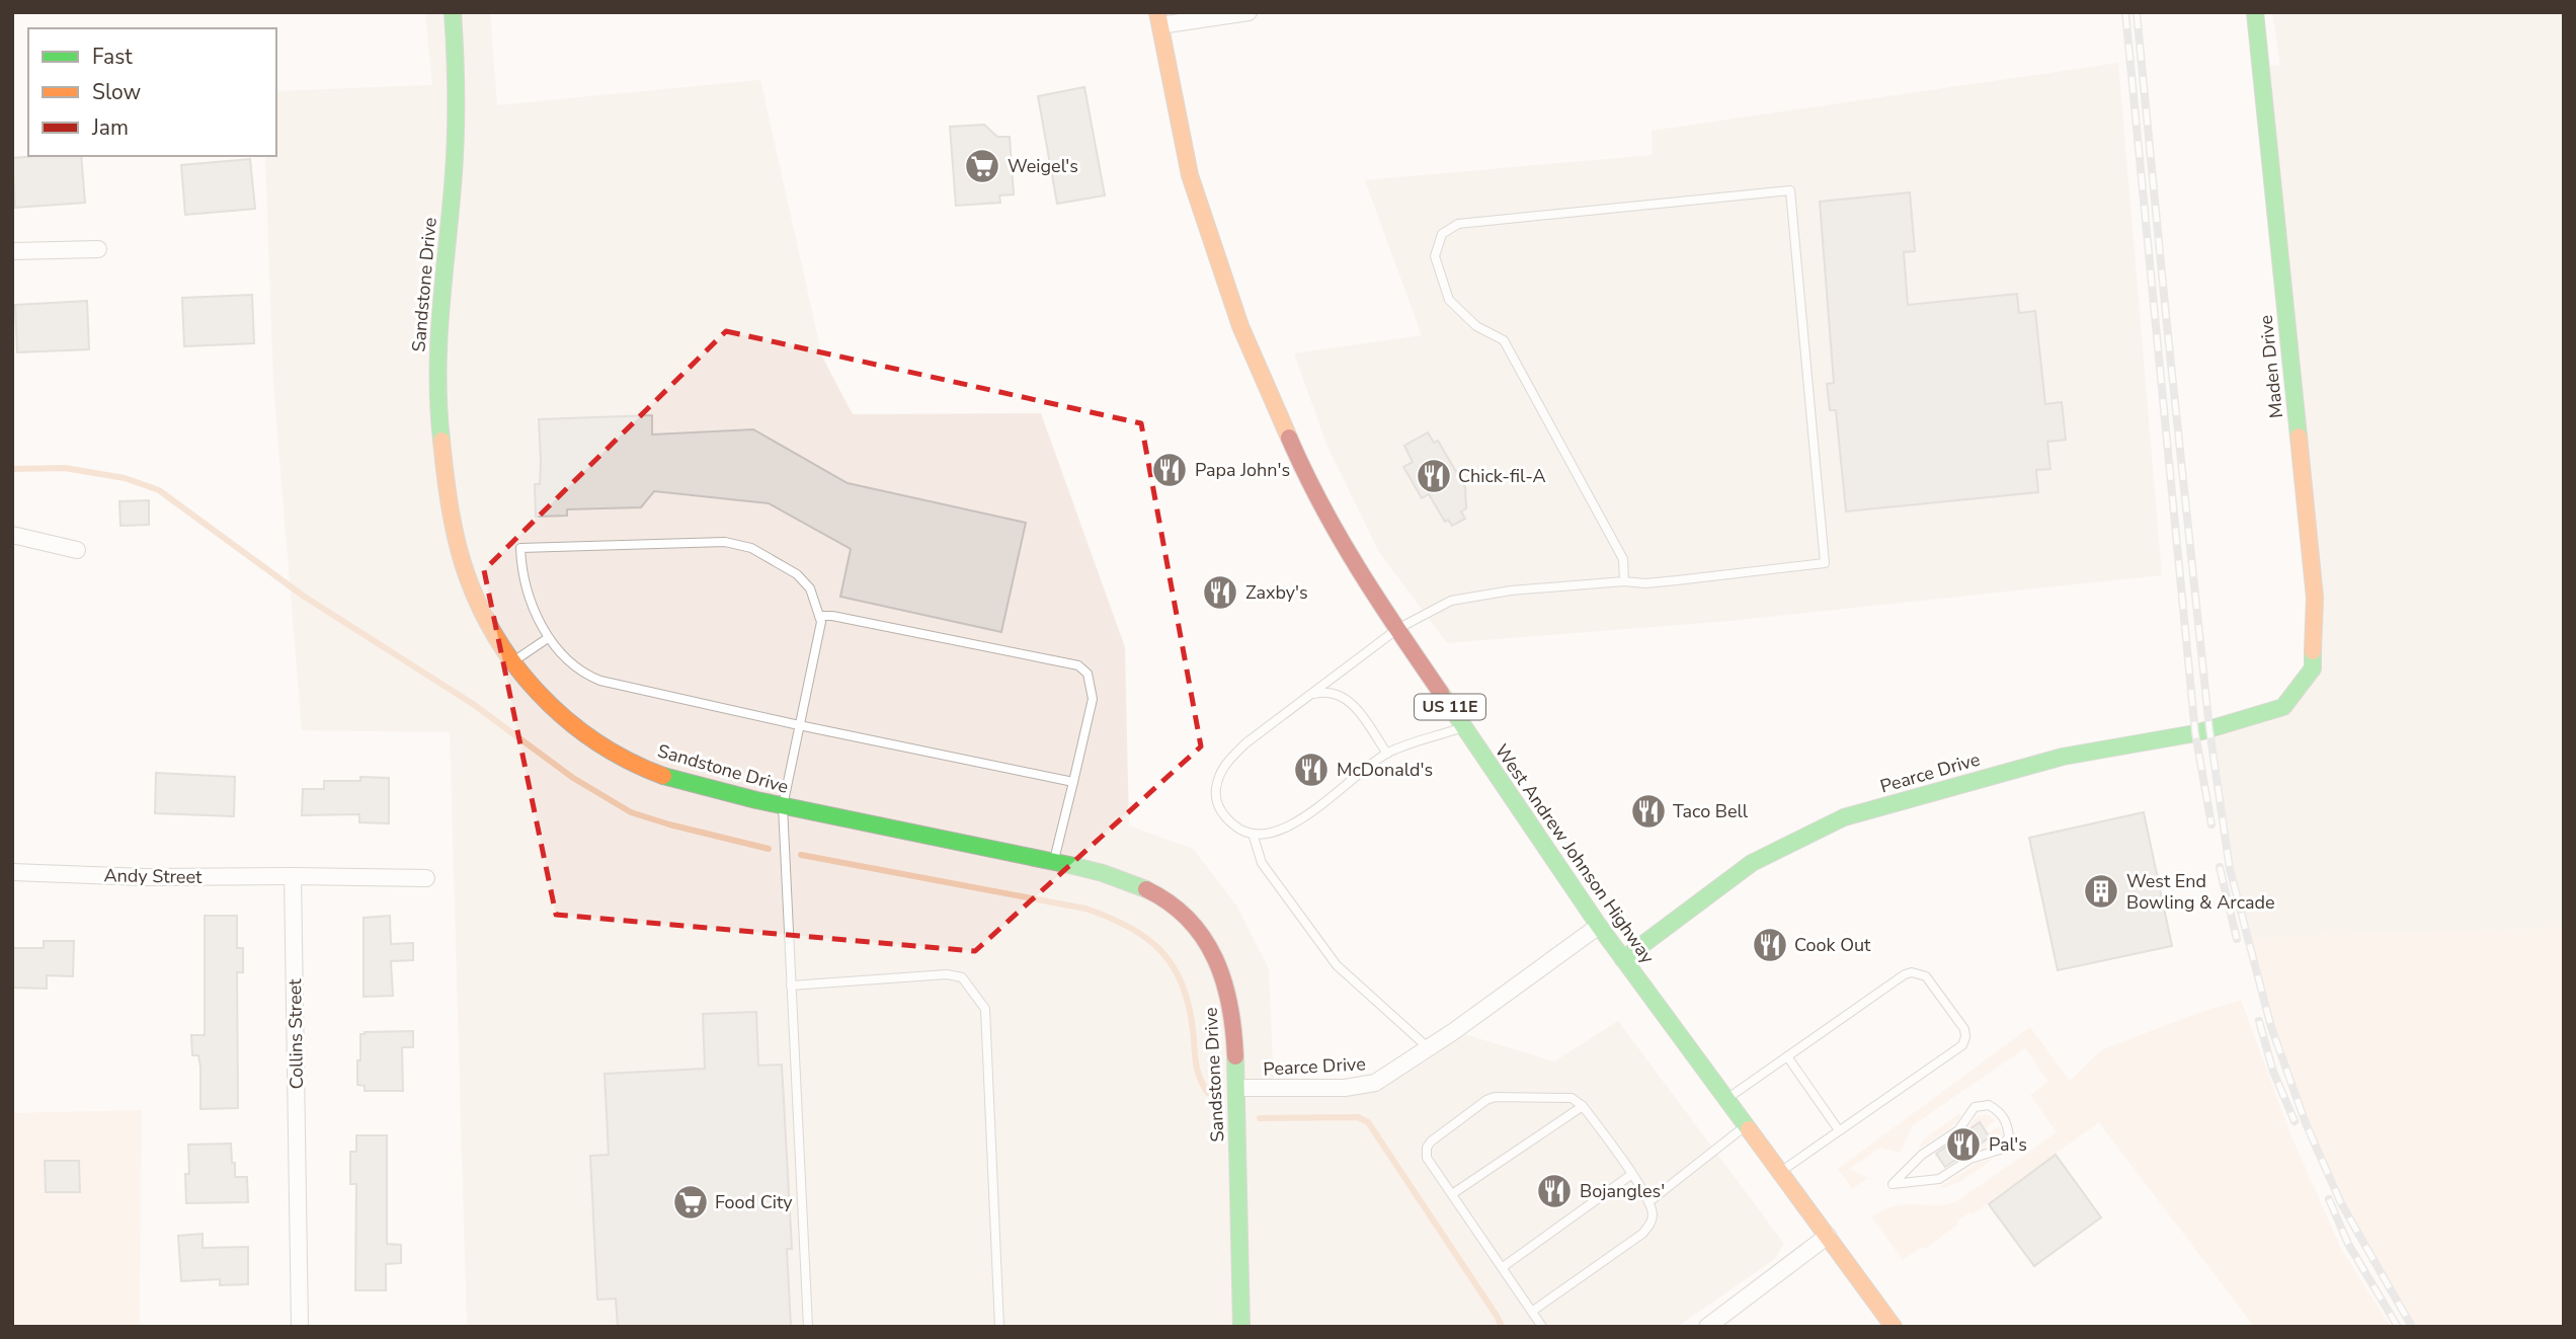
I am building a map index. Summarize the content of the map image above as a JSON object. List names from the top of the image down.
{
  "streets": {
    "street": [
      "Sandstone Drive",
      "Maden Drive",
      "US 11E",
      "Pearce Drive",
      "West Andrew Johnson Highway",
      "Andy Street",
      "Collins Street"
    ]
  },
  "crossings": [
    ["Sandstone Drive", "Pearce Drive"],
    ["Maden Drive", "Pearce Drive"],
    ["Pearce Drive", "West Andrew Johnson Highway"],
    ["Andy Street", "Collins Street"]
  ],
  "places": {
    "supermarket": ["Weigel's", "Food City"],
    "restaurant": [
      "Papa John's",
      "Chick-fil-A",
      "Zaxby's",
      "McDonald's",
      "Taco Bell",
      "Cook Out",
      "Pal's",
      "Bojangles'"
    ],
    "building": ["West End Bowling & Arcade"]
  },
  "legend": ["Fast", "Slow", "Jam"]
}
